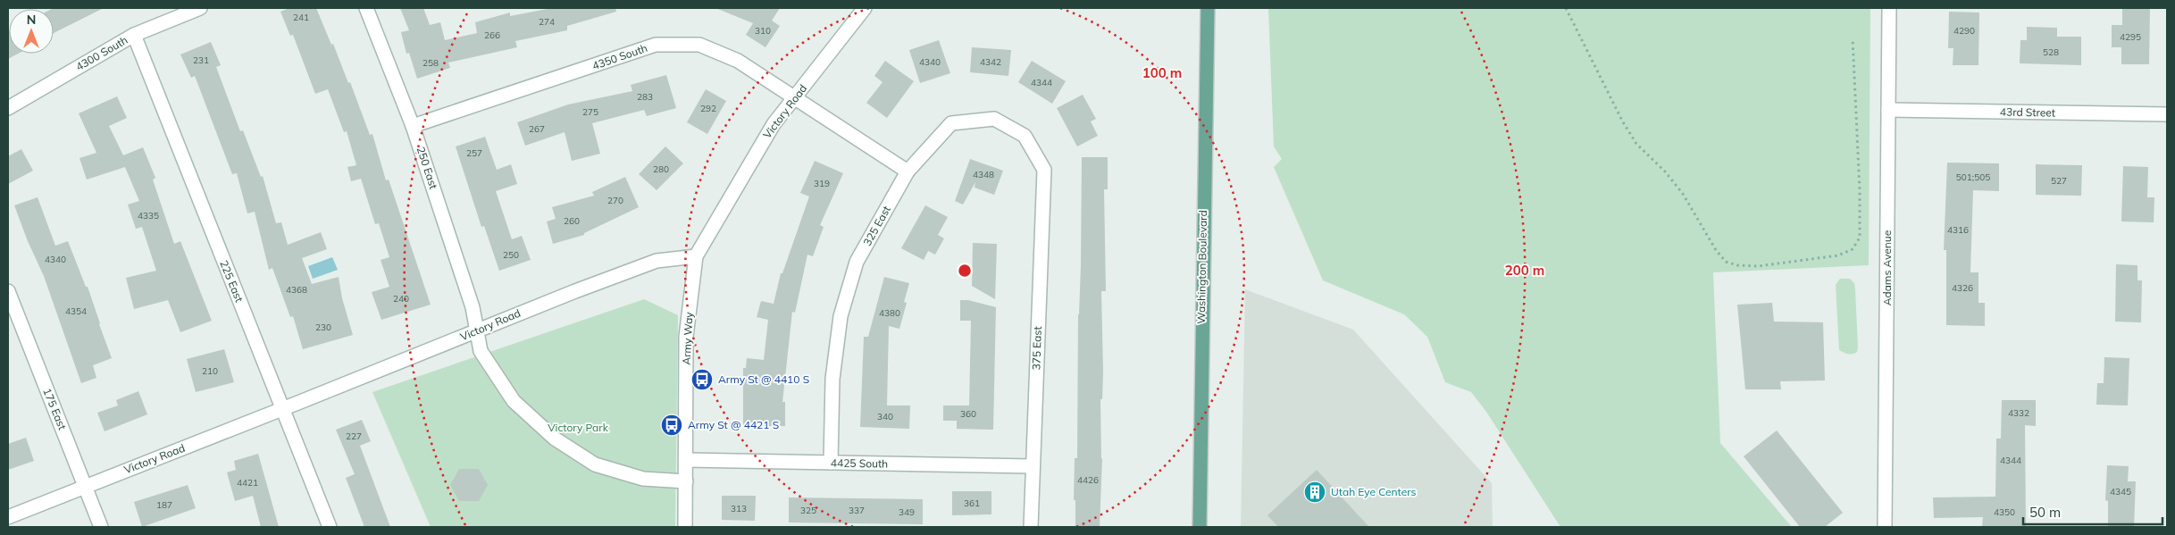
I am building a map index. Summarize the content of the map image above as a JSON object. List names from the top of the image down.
{
  "streets": {
    "main road": ["Washington Boulevard"],
    "street": [
      "4300 South",
      "4350 South",
      "Victory Road",
      "43rd Street",
      "250 East",
      "325 East",
      "Adams Avenue",
      "225 East",
      "Army Way",
      "375 East",
      "175 East",
      "4425 South"
    ]
  },
  "crossings": [
    ["4300 South", "225 East"],
    ["4350 South", "Victory Road"],
    ["4350 South", "250 East"],
    ["4350 South", "325 East"],
    ["Victory Road", "250 East"],
    ["Victory Road", "225 East"],
    ["Victory Road", "Army Way"],
    ["Victory Road", "175 East"],
    ["43rd Street", "Adams Avenue"],
    ["250 East", "Army Way"],
    ["325 East", "375 East"],
    ["325 East", "4425 South"],
    ["Army Way", "4425 South"],
    ["375 East", "4425 South"]
  ],
  "parks": ["Victory Park"],
  "places": {
    "bus stop": ["Army St @ 4410 S", "Army St @ 4421 S"],
    "building": ["Utah Eye Centers"]
  },
  "house_numbers": [
    "241",
    "274",
    "310",
    "4290",
    "266",
    "4295",
    "528",
    "231",
    "4340",
    "4342",
    "258",
    "4344",
    "283",
    "292",
    "275",
    "267",
    "257",
    "280",
    "4348",
    "501;505",
    "527",
    "319",
    "270",
    "4335",
    "260",
    "4316",
    "250",
    "4340",
    "4326",
    "4368",
    "240",
    "4354",
    "4380",
    "230",
    "210",
    "4332",
    "360",
    "340",
    "227",
    "4344",
    "4426",
    "4421",
    "4345",
    "361",
    "187",
    "313",
    "325",
    "337",
    "349",
    "4350"
  ],
  "scale_bar": "50 m",
  "north": "top",
  "rings": ["100 m", "200 m"]
}
